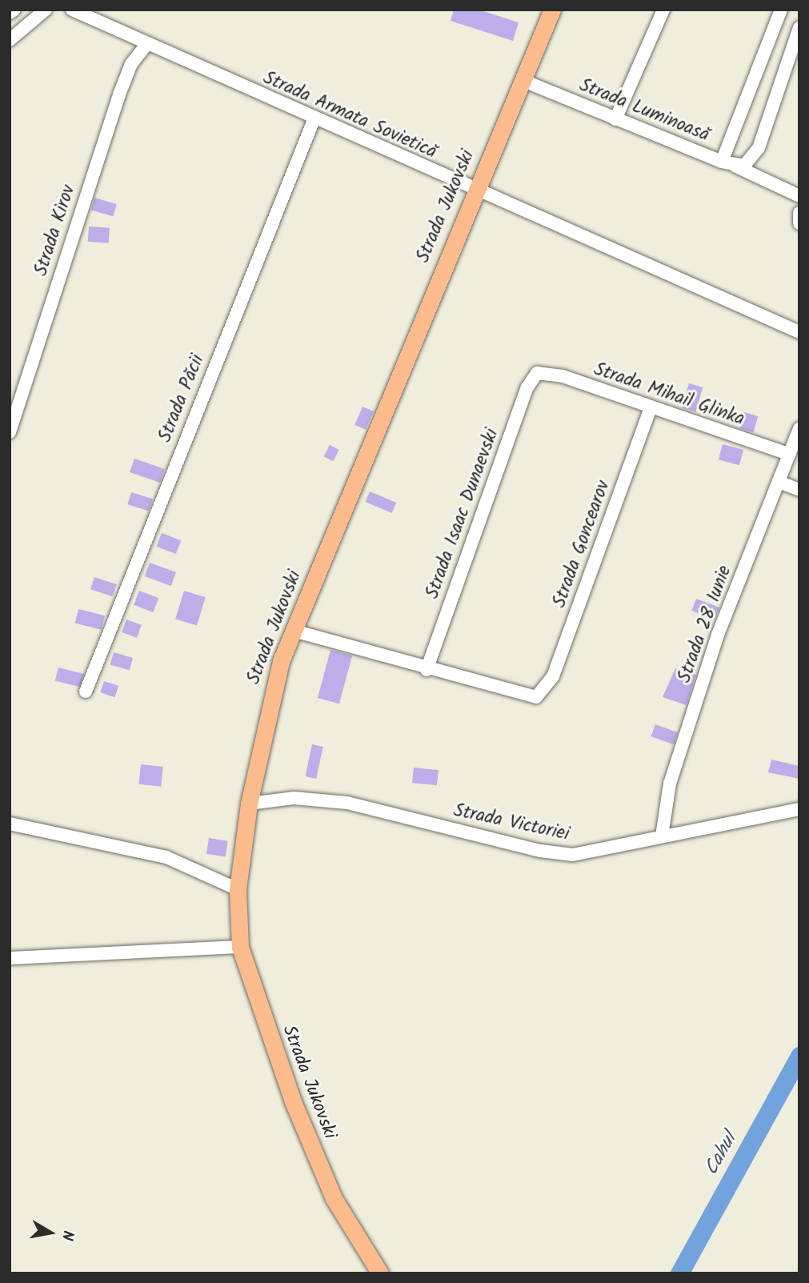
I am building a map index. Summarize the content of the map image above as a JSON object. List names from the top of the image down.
{
  "streets": {
    "main road": ["Strada Jukovski"],
    "street": [
      "Strada Luminoasă",
      "Strada Armata Sovietică",
      "Strada Kirov",
      "Strada Mihail Glinka",
      "Strada Păcii",
      "Strada Isaac Dunaevski",
      "Strada Goncearov",
      "Strada 28 Iunie",
      "Strada Victoriei"
    ]
  },
  "crossings": [
    ["Strada Luminoasă", "Strada Jukovski"],
    ["Strada Armata Sovietică", "Strada Jukovski"],
    ["Strada Armata Sovietică", "Strada Kirov"],
    ["Strada Armata Sovietică", "Strada Păcii"],
    ["Strada Jukovski", "Strada Victoriei"],
    ["Strada Mihail Glinka", "Strada Isaac Dunaevski"],
    ["Strada Mihail Glinka", "Strada Goncearov"],
    ["Strada Mihail Glinka", "Strada 28 Iunie"],
    ["Strada Isaac Dunaevski", "Strada Goncearov"],
    ["Strada 28 Iunie", "Strada Victoriei"]
  ],
  "water": ["Cahul"],
  "north": "right"
}
